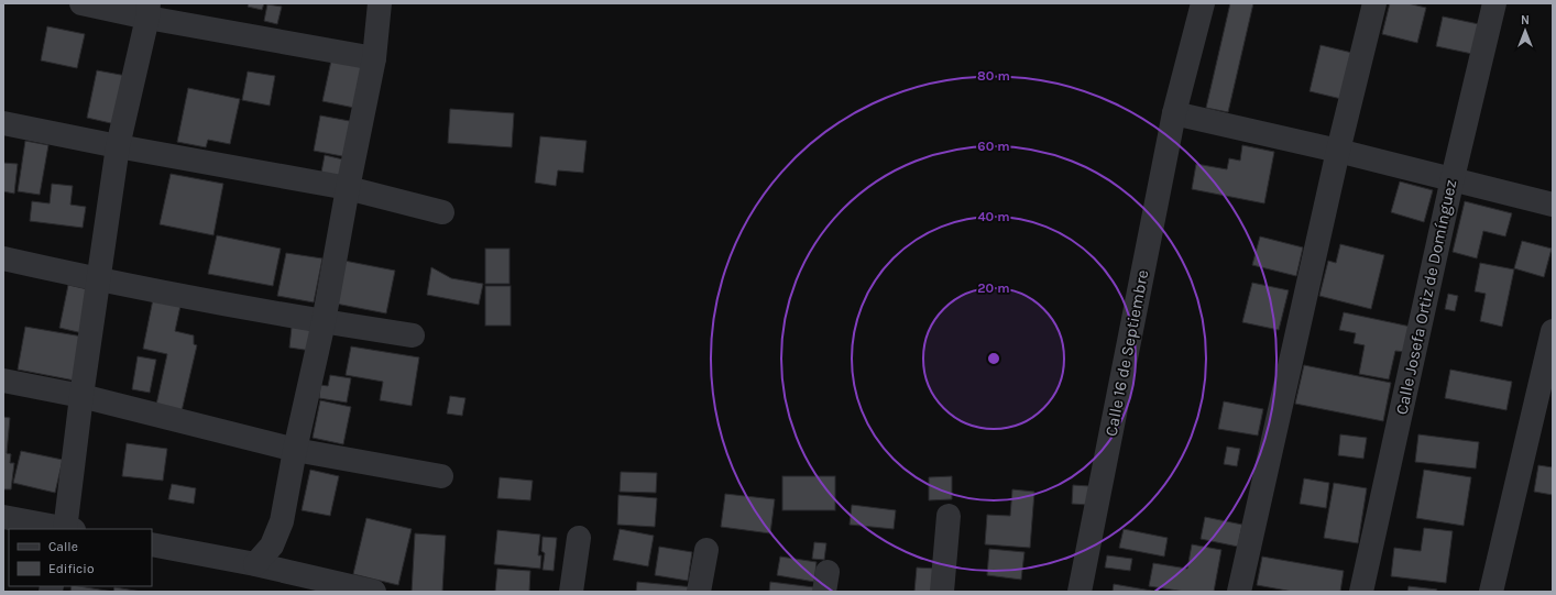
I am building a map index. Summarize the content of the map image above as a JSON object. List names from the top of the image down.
{
  "streets": {
    "street": ["Calle Josefa Ortiz de Domínguez", "Calle 16 de Septiembre"]
  },
  "legend": ["Calle", "Edificio"],
  "north": "top",
  "rings": [
    "80 m",
    "60 m",
    "40 m",
    "20 m"
  ]
}
